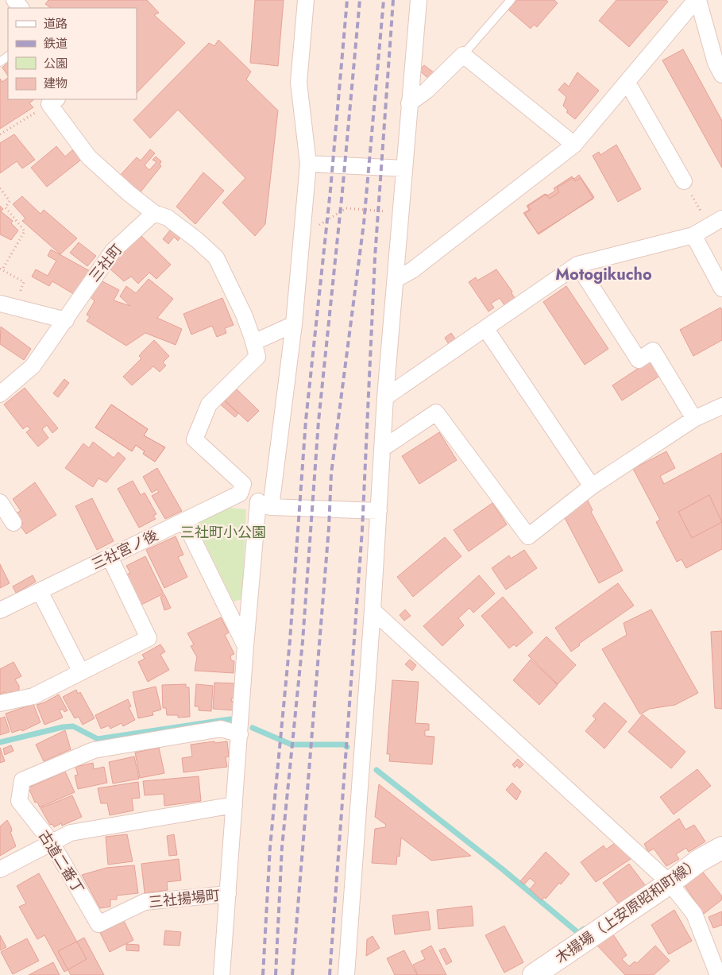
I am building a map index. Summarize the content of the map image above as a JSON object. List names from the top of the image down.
{
  "streets": {
    "main road": ["木揚場（上安原昭和町線）"],
    "street": [
      "三社町",
      "三社宮ノ後",
      "古道二番丁",
      "三社揚場町"
    ]
  },
  "crossings": [
    ["古道二番丁", "三社揚場町"]
  ],
  "districts": ["Motogikucho"],
  "parks": ["三社町小公園"],
  "legend": [
    "道路",
    "鉄道",
    "公園",
    "建物"
  ]
}
